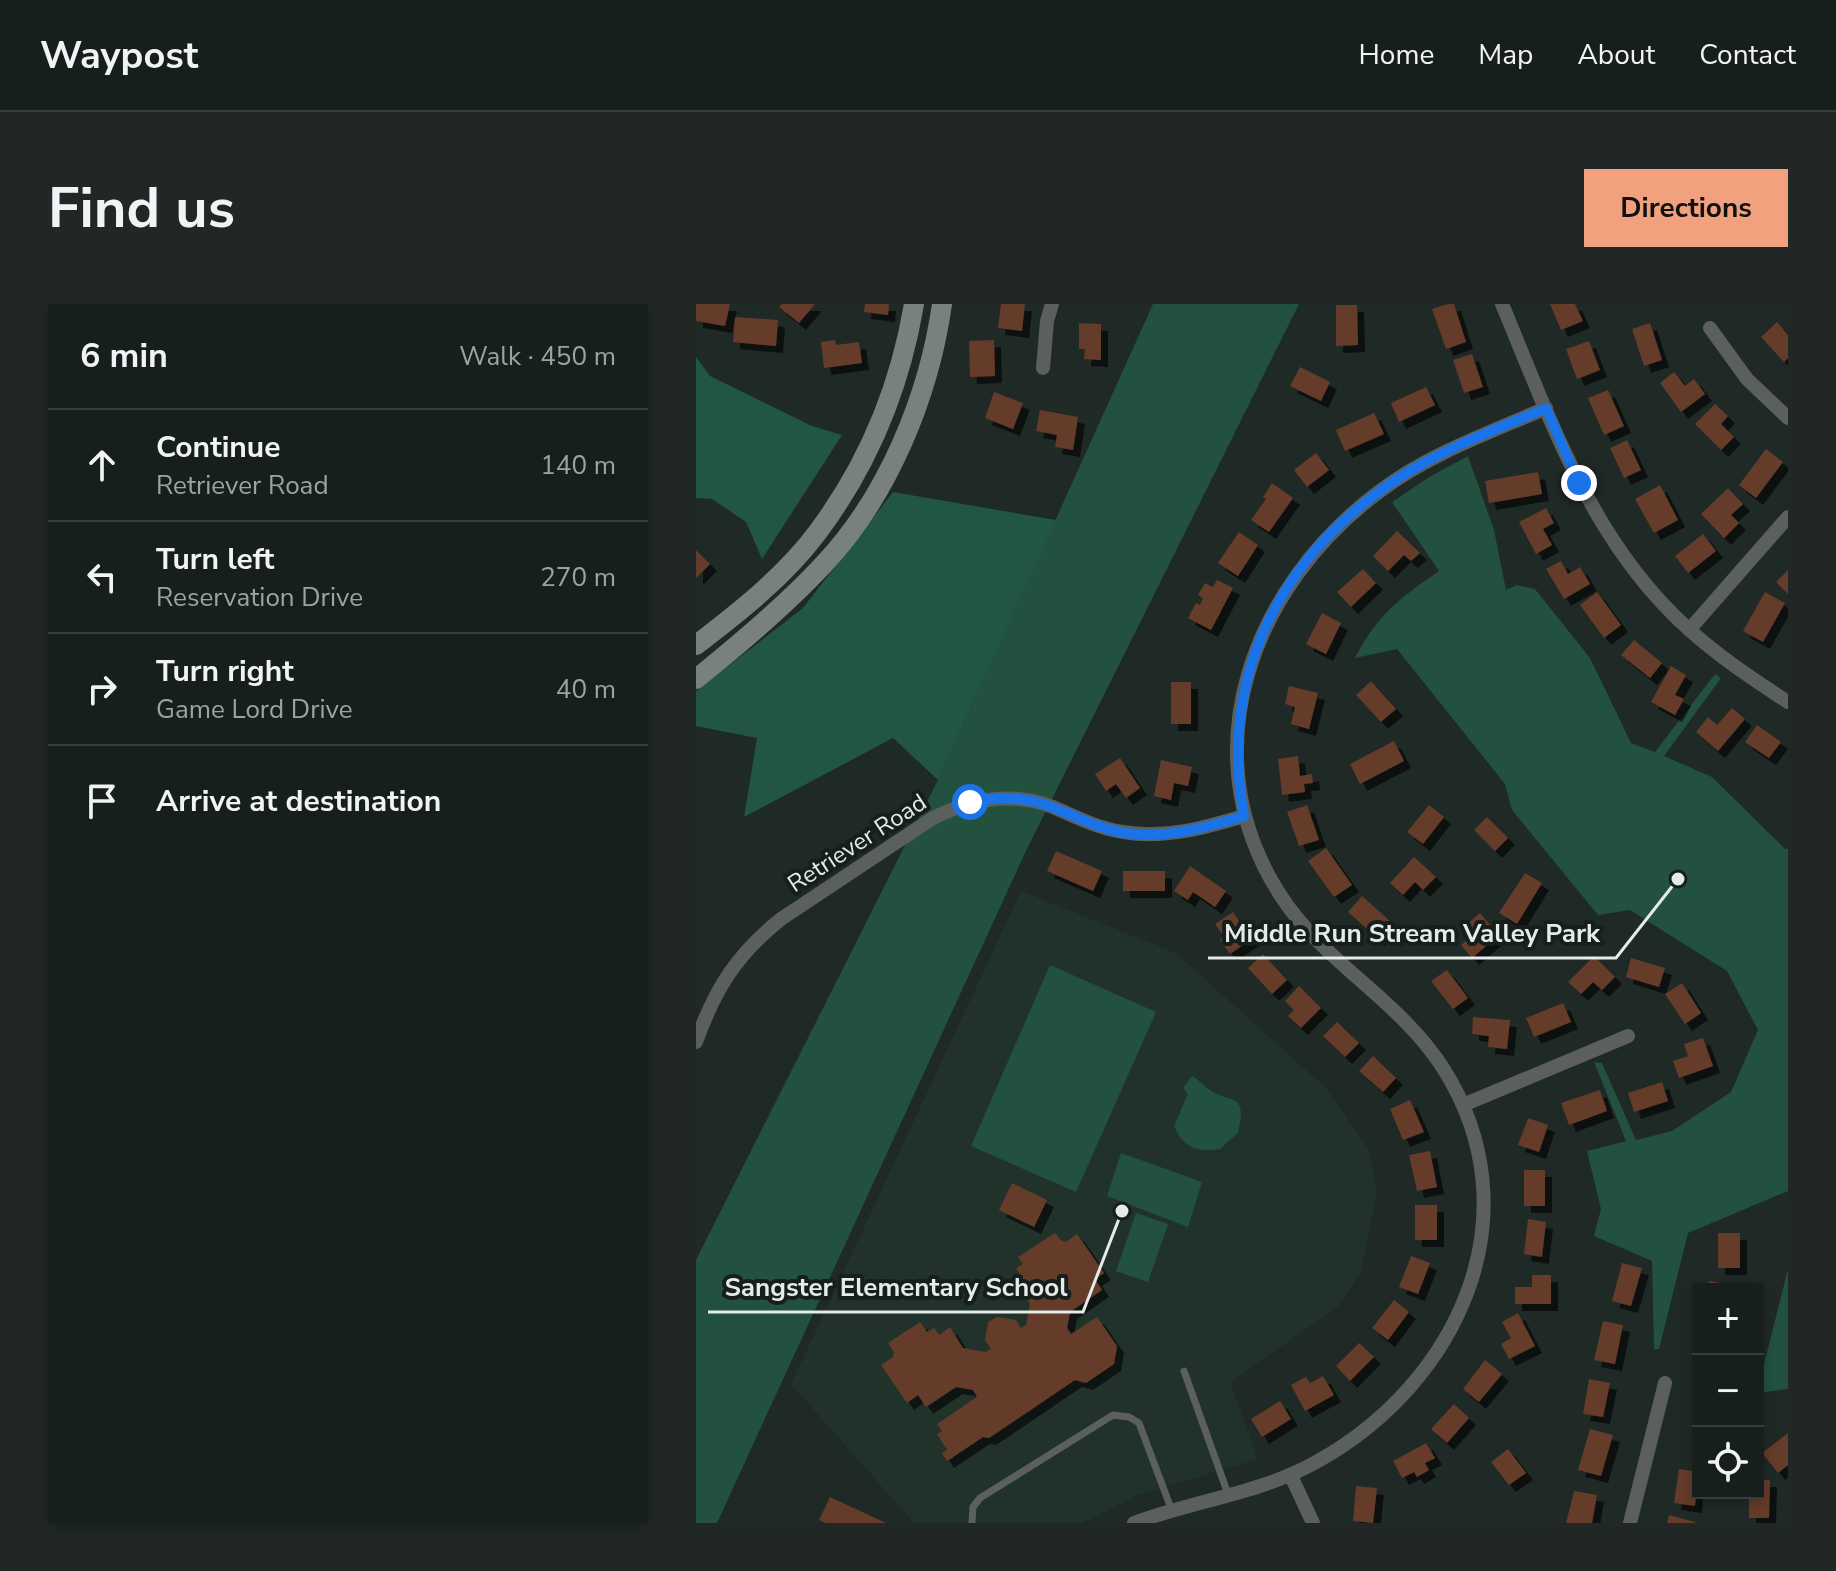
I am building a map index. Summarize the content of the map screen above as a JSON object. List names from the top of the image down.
{
  "streets": {
    "street": ["Retriever Road"]
  },
  "places": ["Middle Run Stream Valley Park", "Sangster Elementary School"],
  "page": {
    "header": "Waypost",
    "nav": [
      "Home",
      "Map",
      "About",
      "Contact"
    ],
    "buttons": "Directions",
    "title": "Find us",
    "heading": ["6 min", "Walk · 450 m"],
    "list": [
      ["Continue", "Retriever Road", "140 m"],
      ["Turn left", "Reservation Drive", "270 m"],
      ["Turn right", "Game Lord Drive", "40 m"],
      "Arrive at destination"
    ],
    "map_buttons": ["+", "−"]
  }
}
